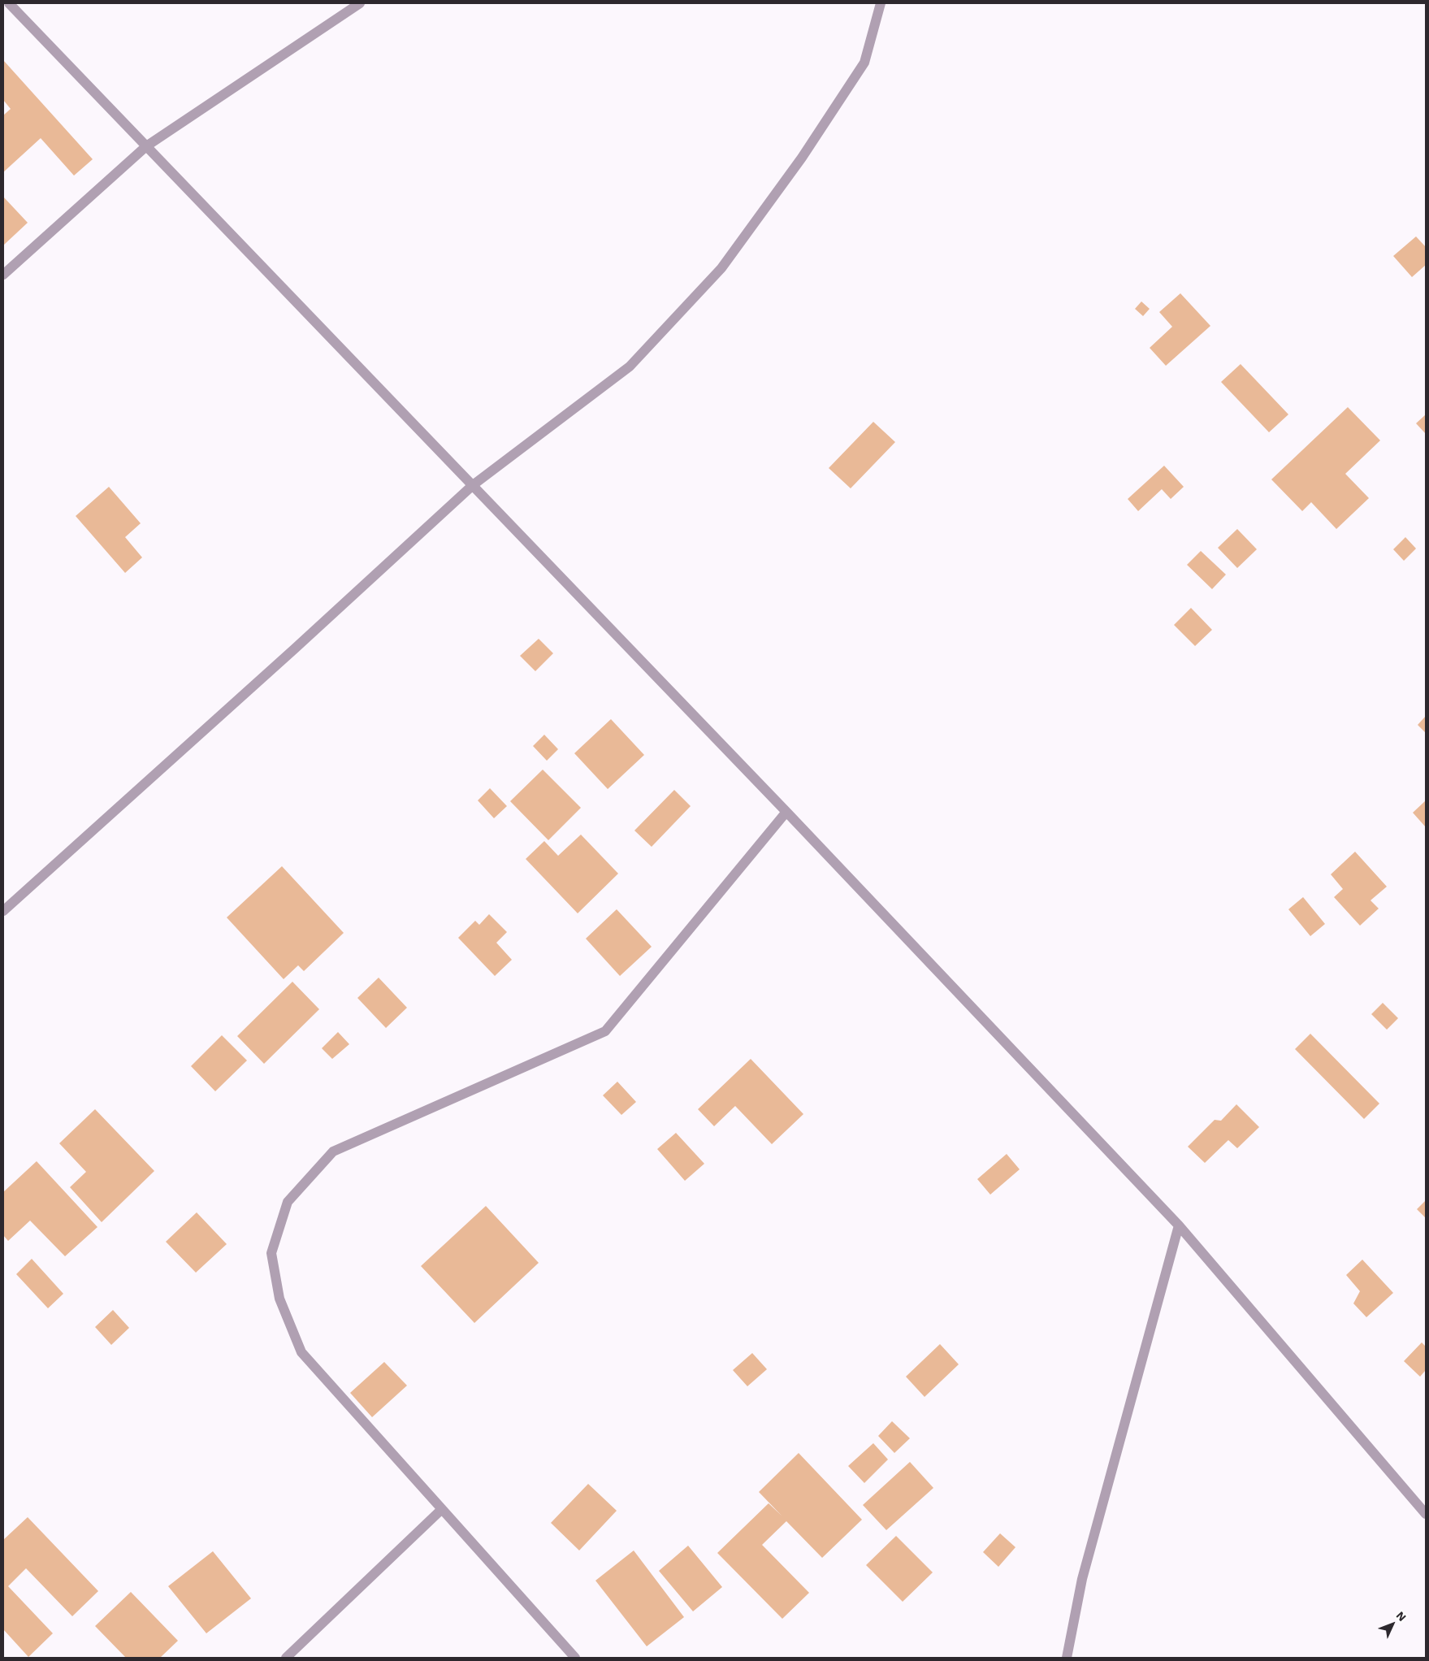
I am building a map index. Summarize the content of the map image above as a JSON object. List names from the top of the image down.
{
  "north": "top right"
}
